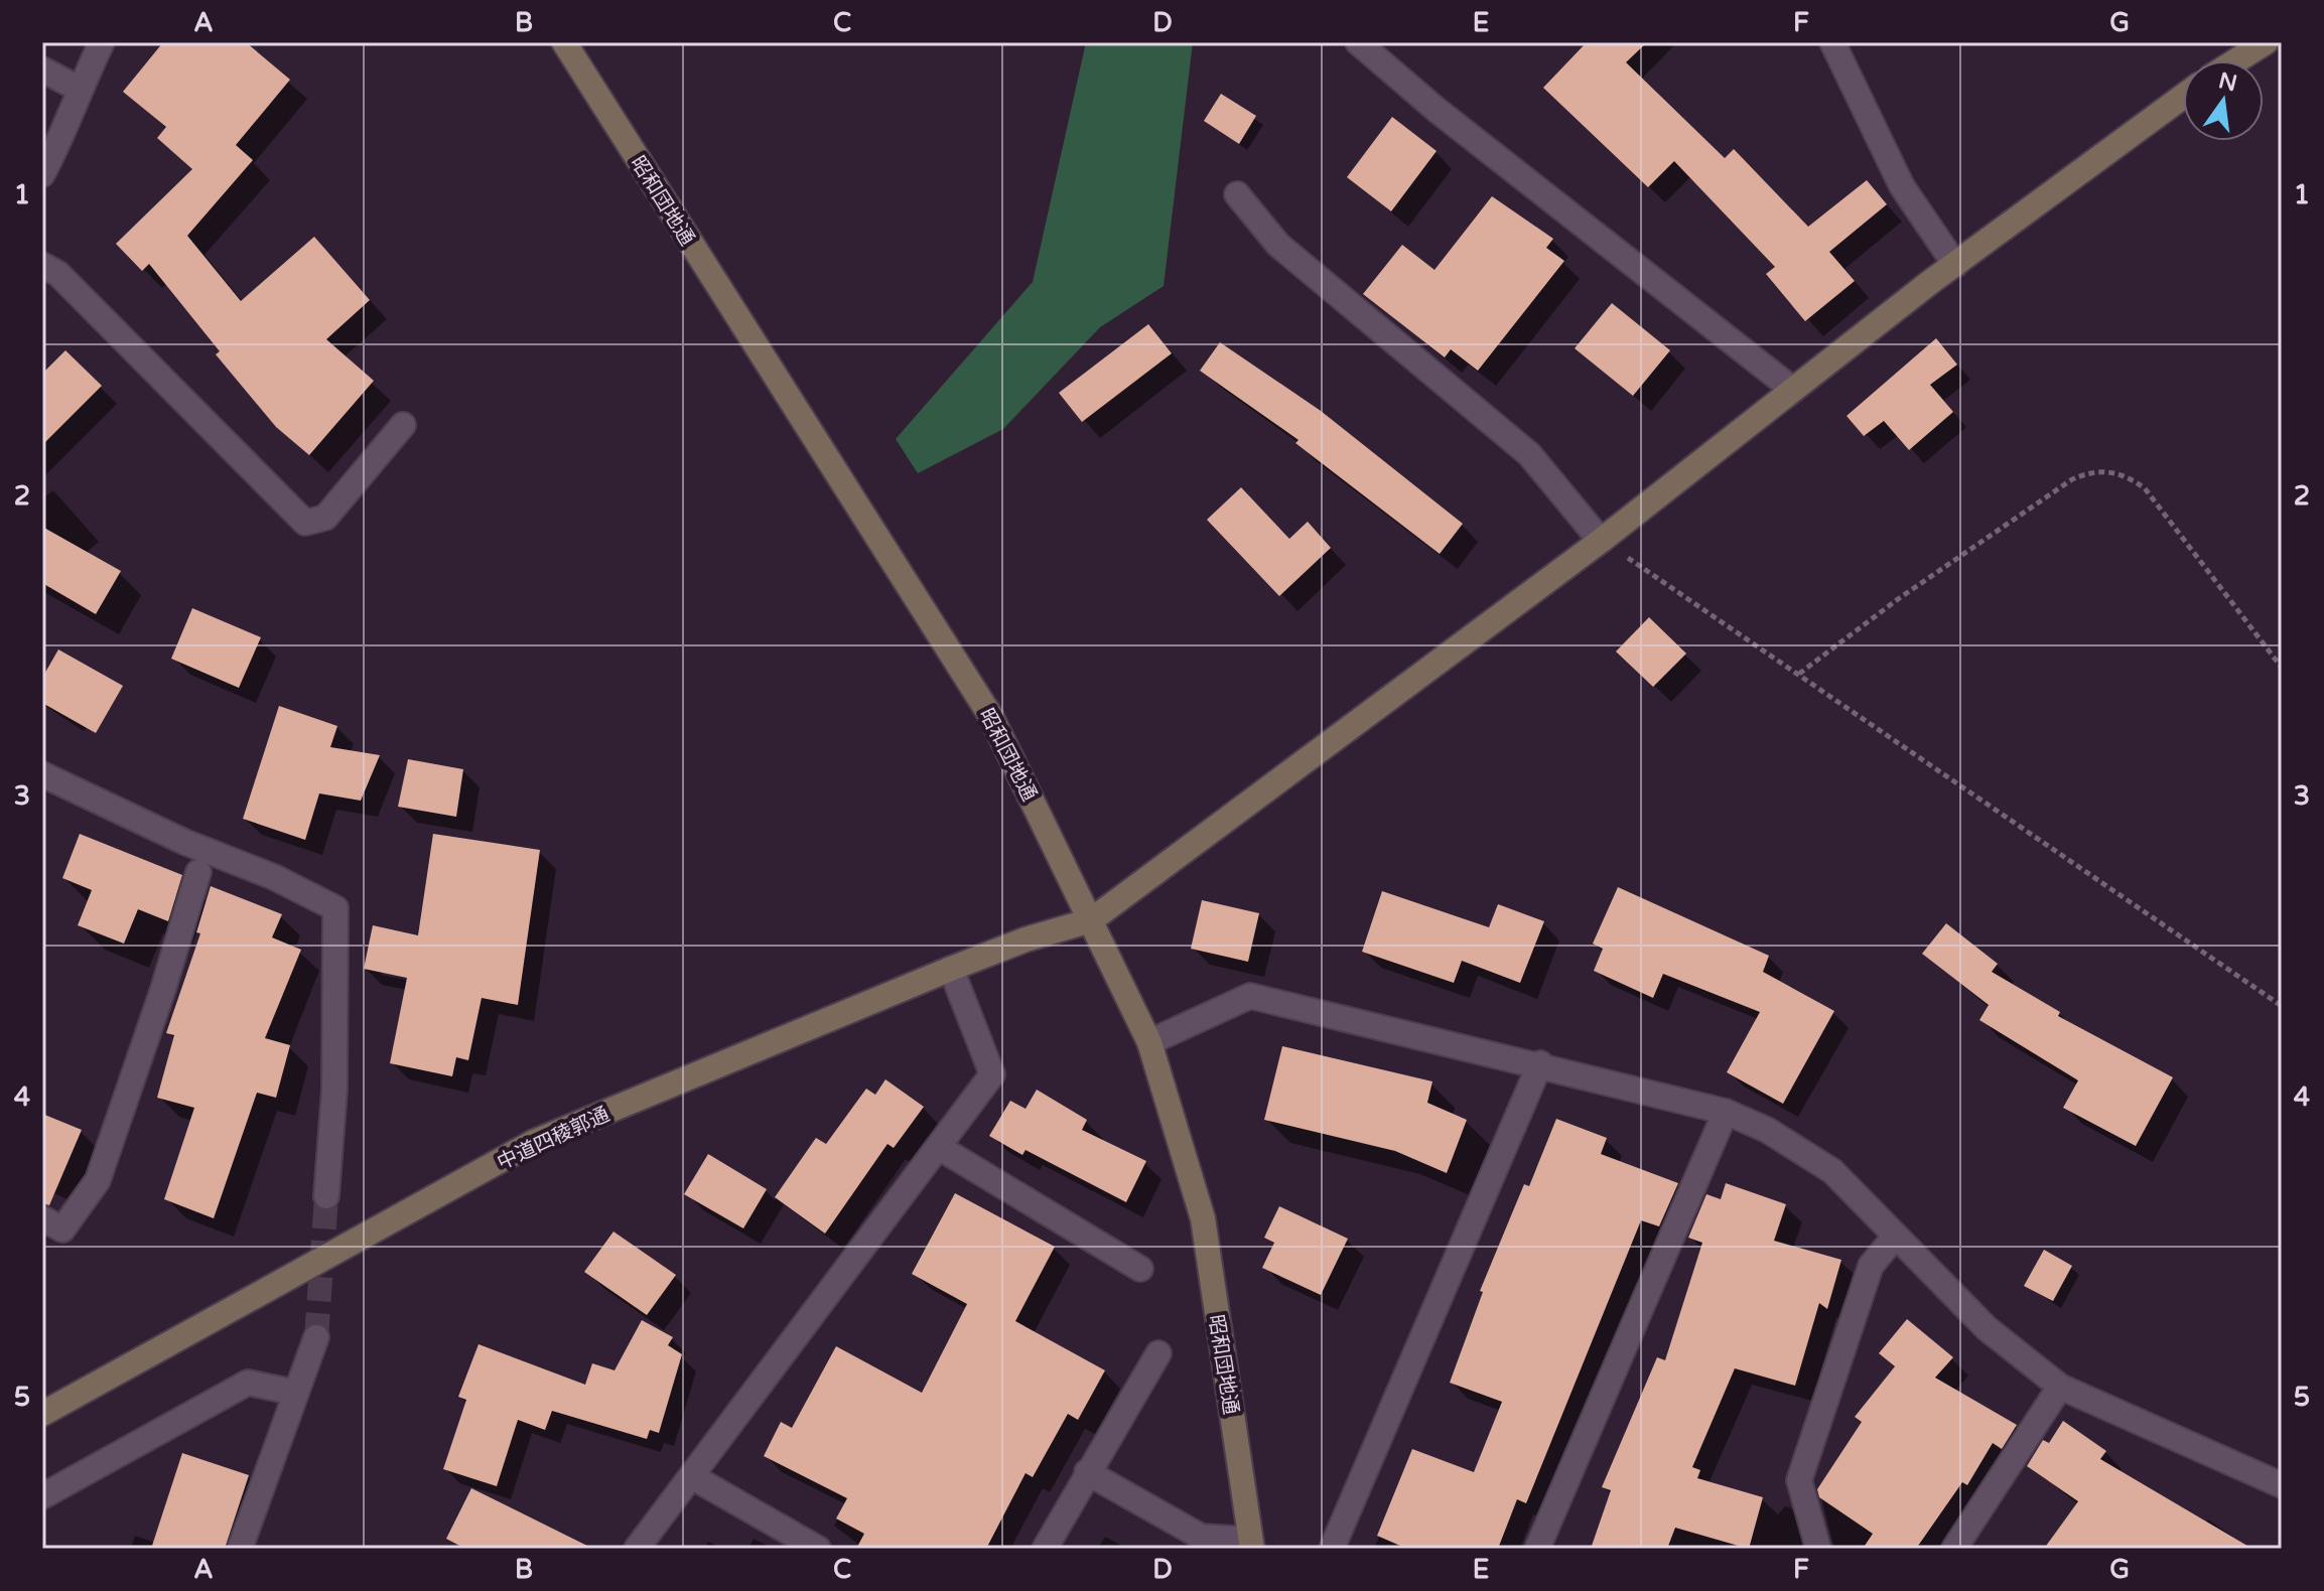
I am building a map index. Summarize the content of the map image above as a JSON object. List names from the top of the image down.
{
  "streets": {
    "street": ["昭和団地通", "中道四稜郭通"]
  },
  "crossings": [
    ["昭和団地通", "中道四稜郭通"]
  ],
  "north": "top",
  "grid": {
    "columns": [
      "A",
      "B",
      "C",
      "D",
      "E",
      "F",
      "G"
    ],
    "rows": [
      "1",
      "2",
      "3",
      "4",
      "5"
    ]
  }
}
